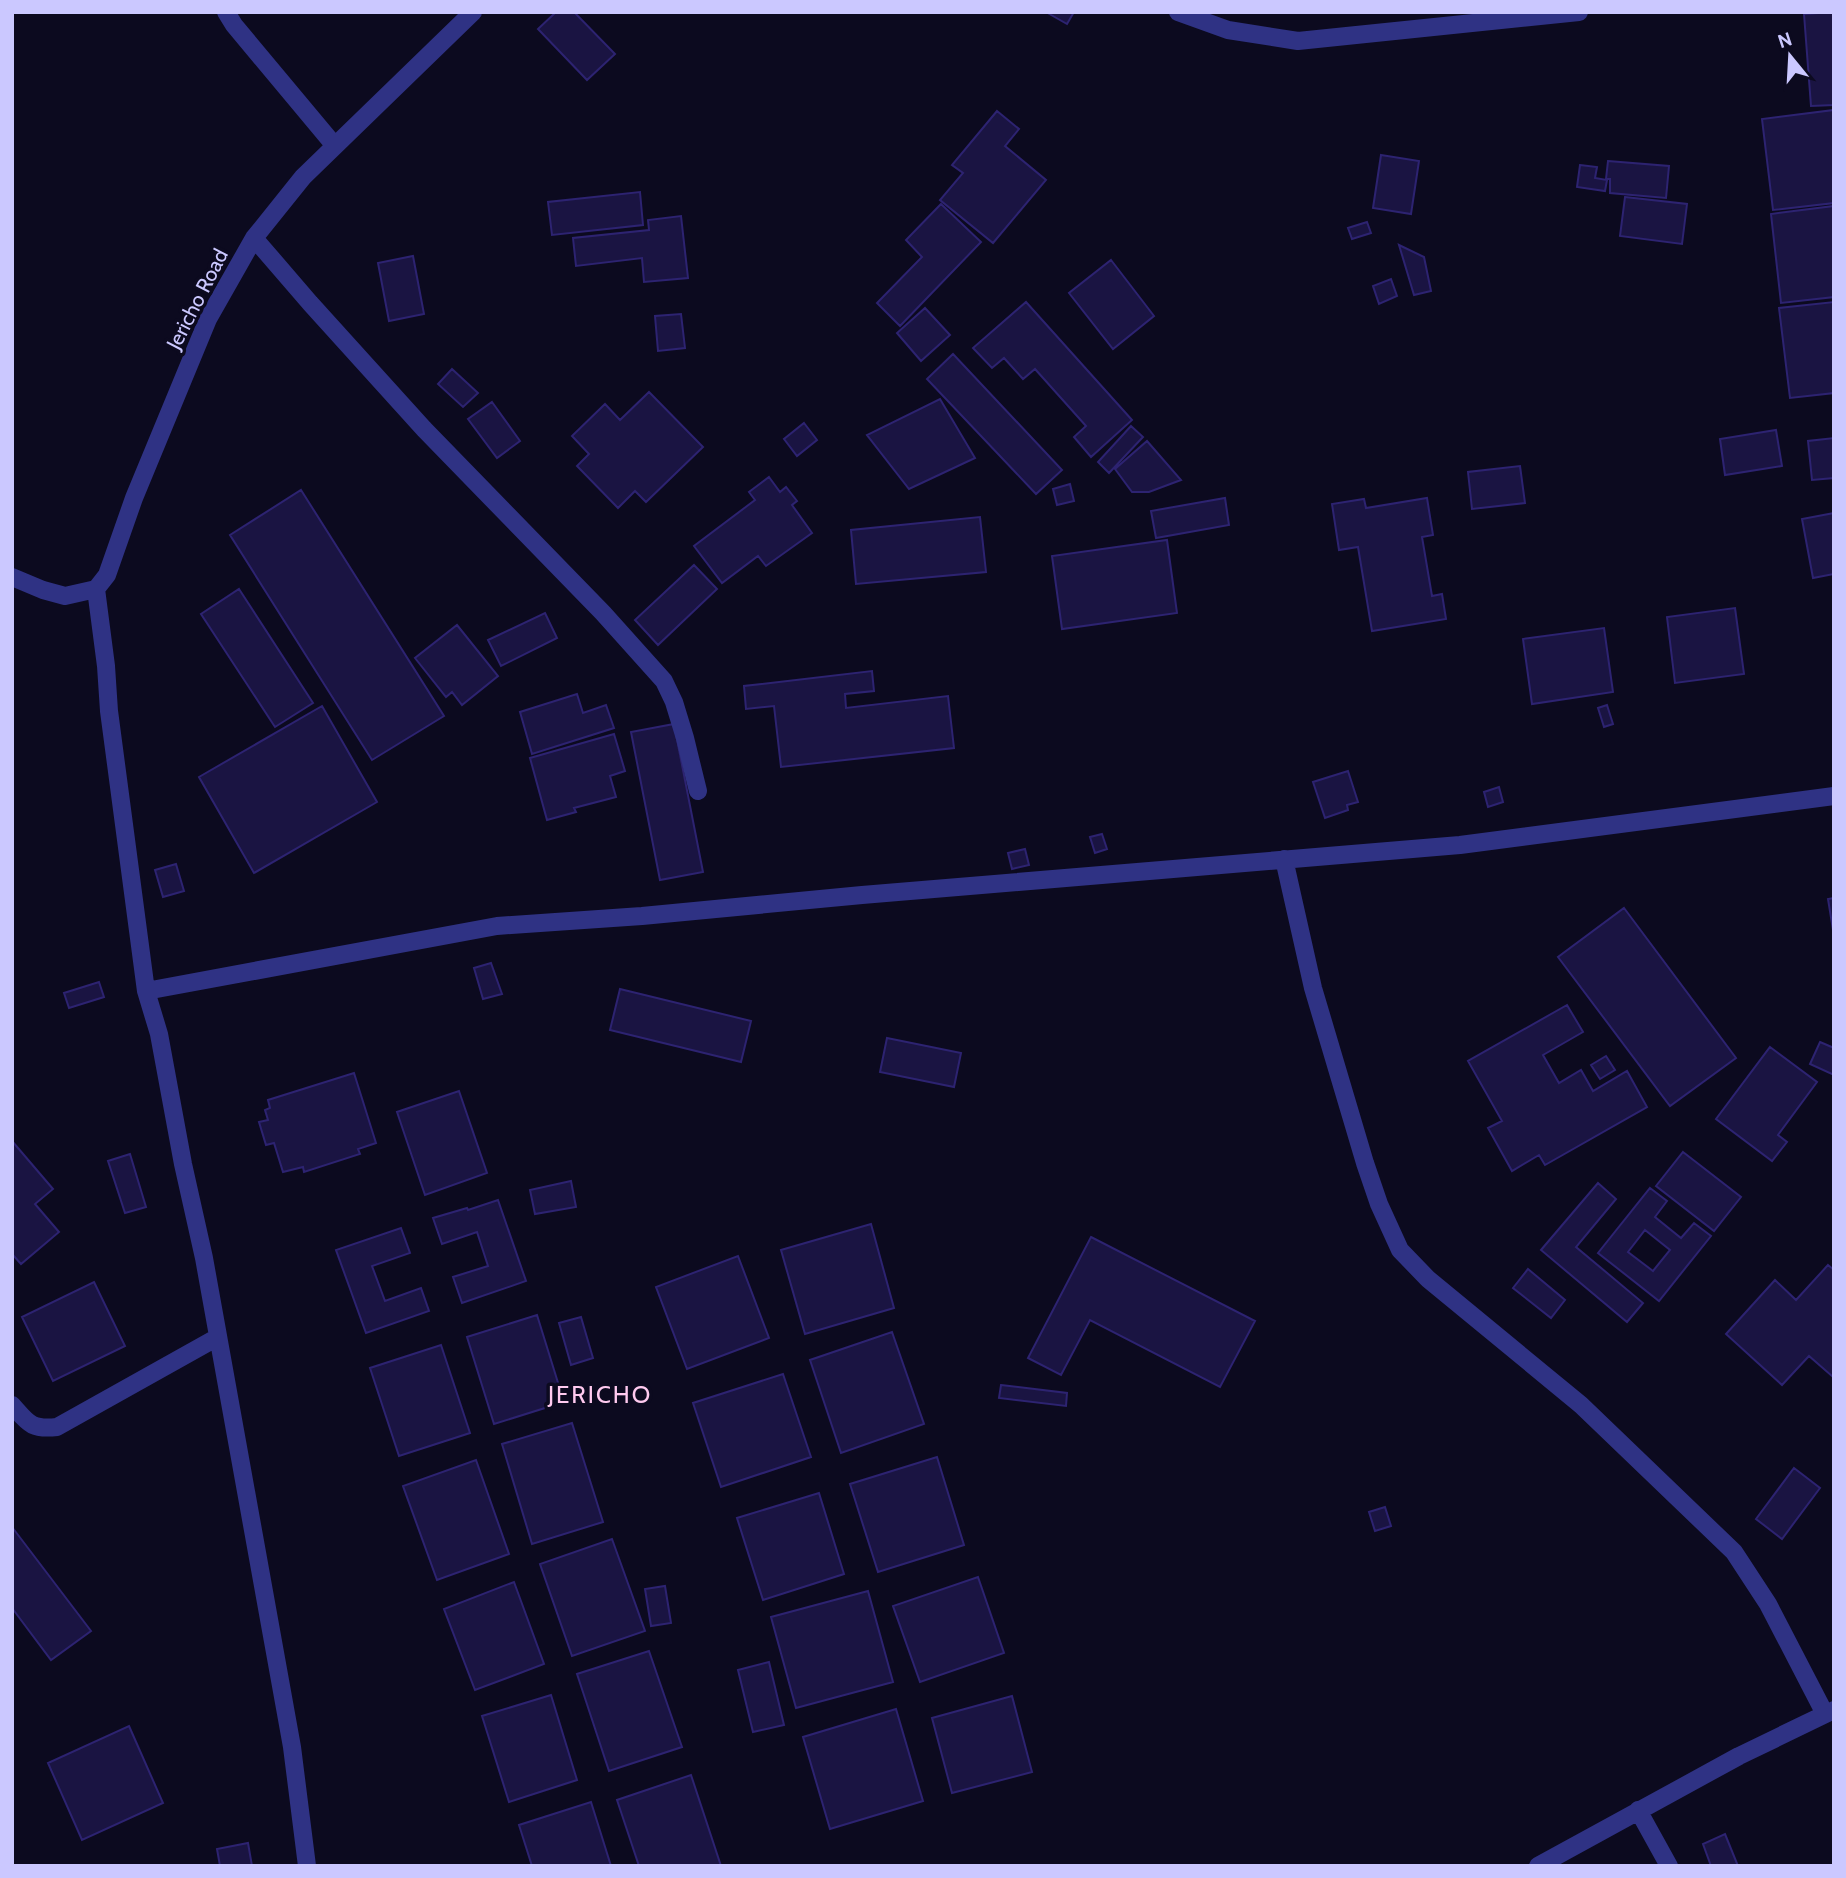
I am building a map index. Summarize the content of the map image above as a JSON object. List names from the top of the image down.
{
  "streets": {
    "street": ["Jericho Road"]
  },
  "districts": ["JERICHO"],
  "north": "top"
}
